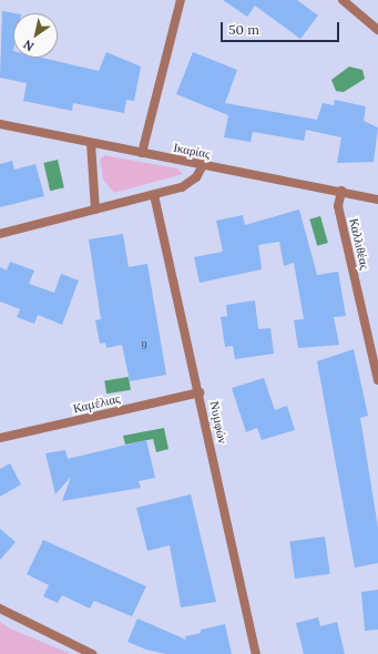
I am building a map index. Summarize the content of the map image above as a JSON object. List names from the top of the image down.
{
  "streets": {
    "street": [
      "Ικαρίας",
      "Καλλιθέας",
      "Καμέλιας",
      "Νυμφών"
    ]
  },
  "crossings": [
    ["Ικαρίας", "Καλλιθέας"],
    ["Καμέλιας", "Νυμφών"]
  ],
  "house_numbers": ["9"],
  "scale_bar": "50 m",
  "north": "bottom left"
}
